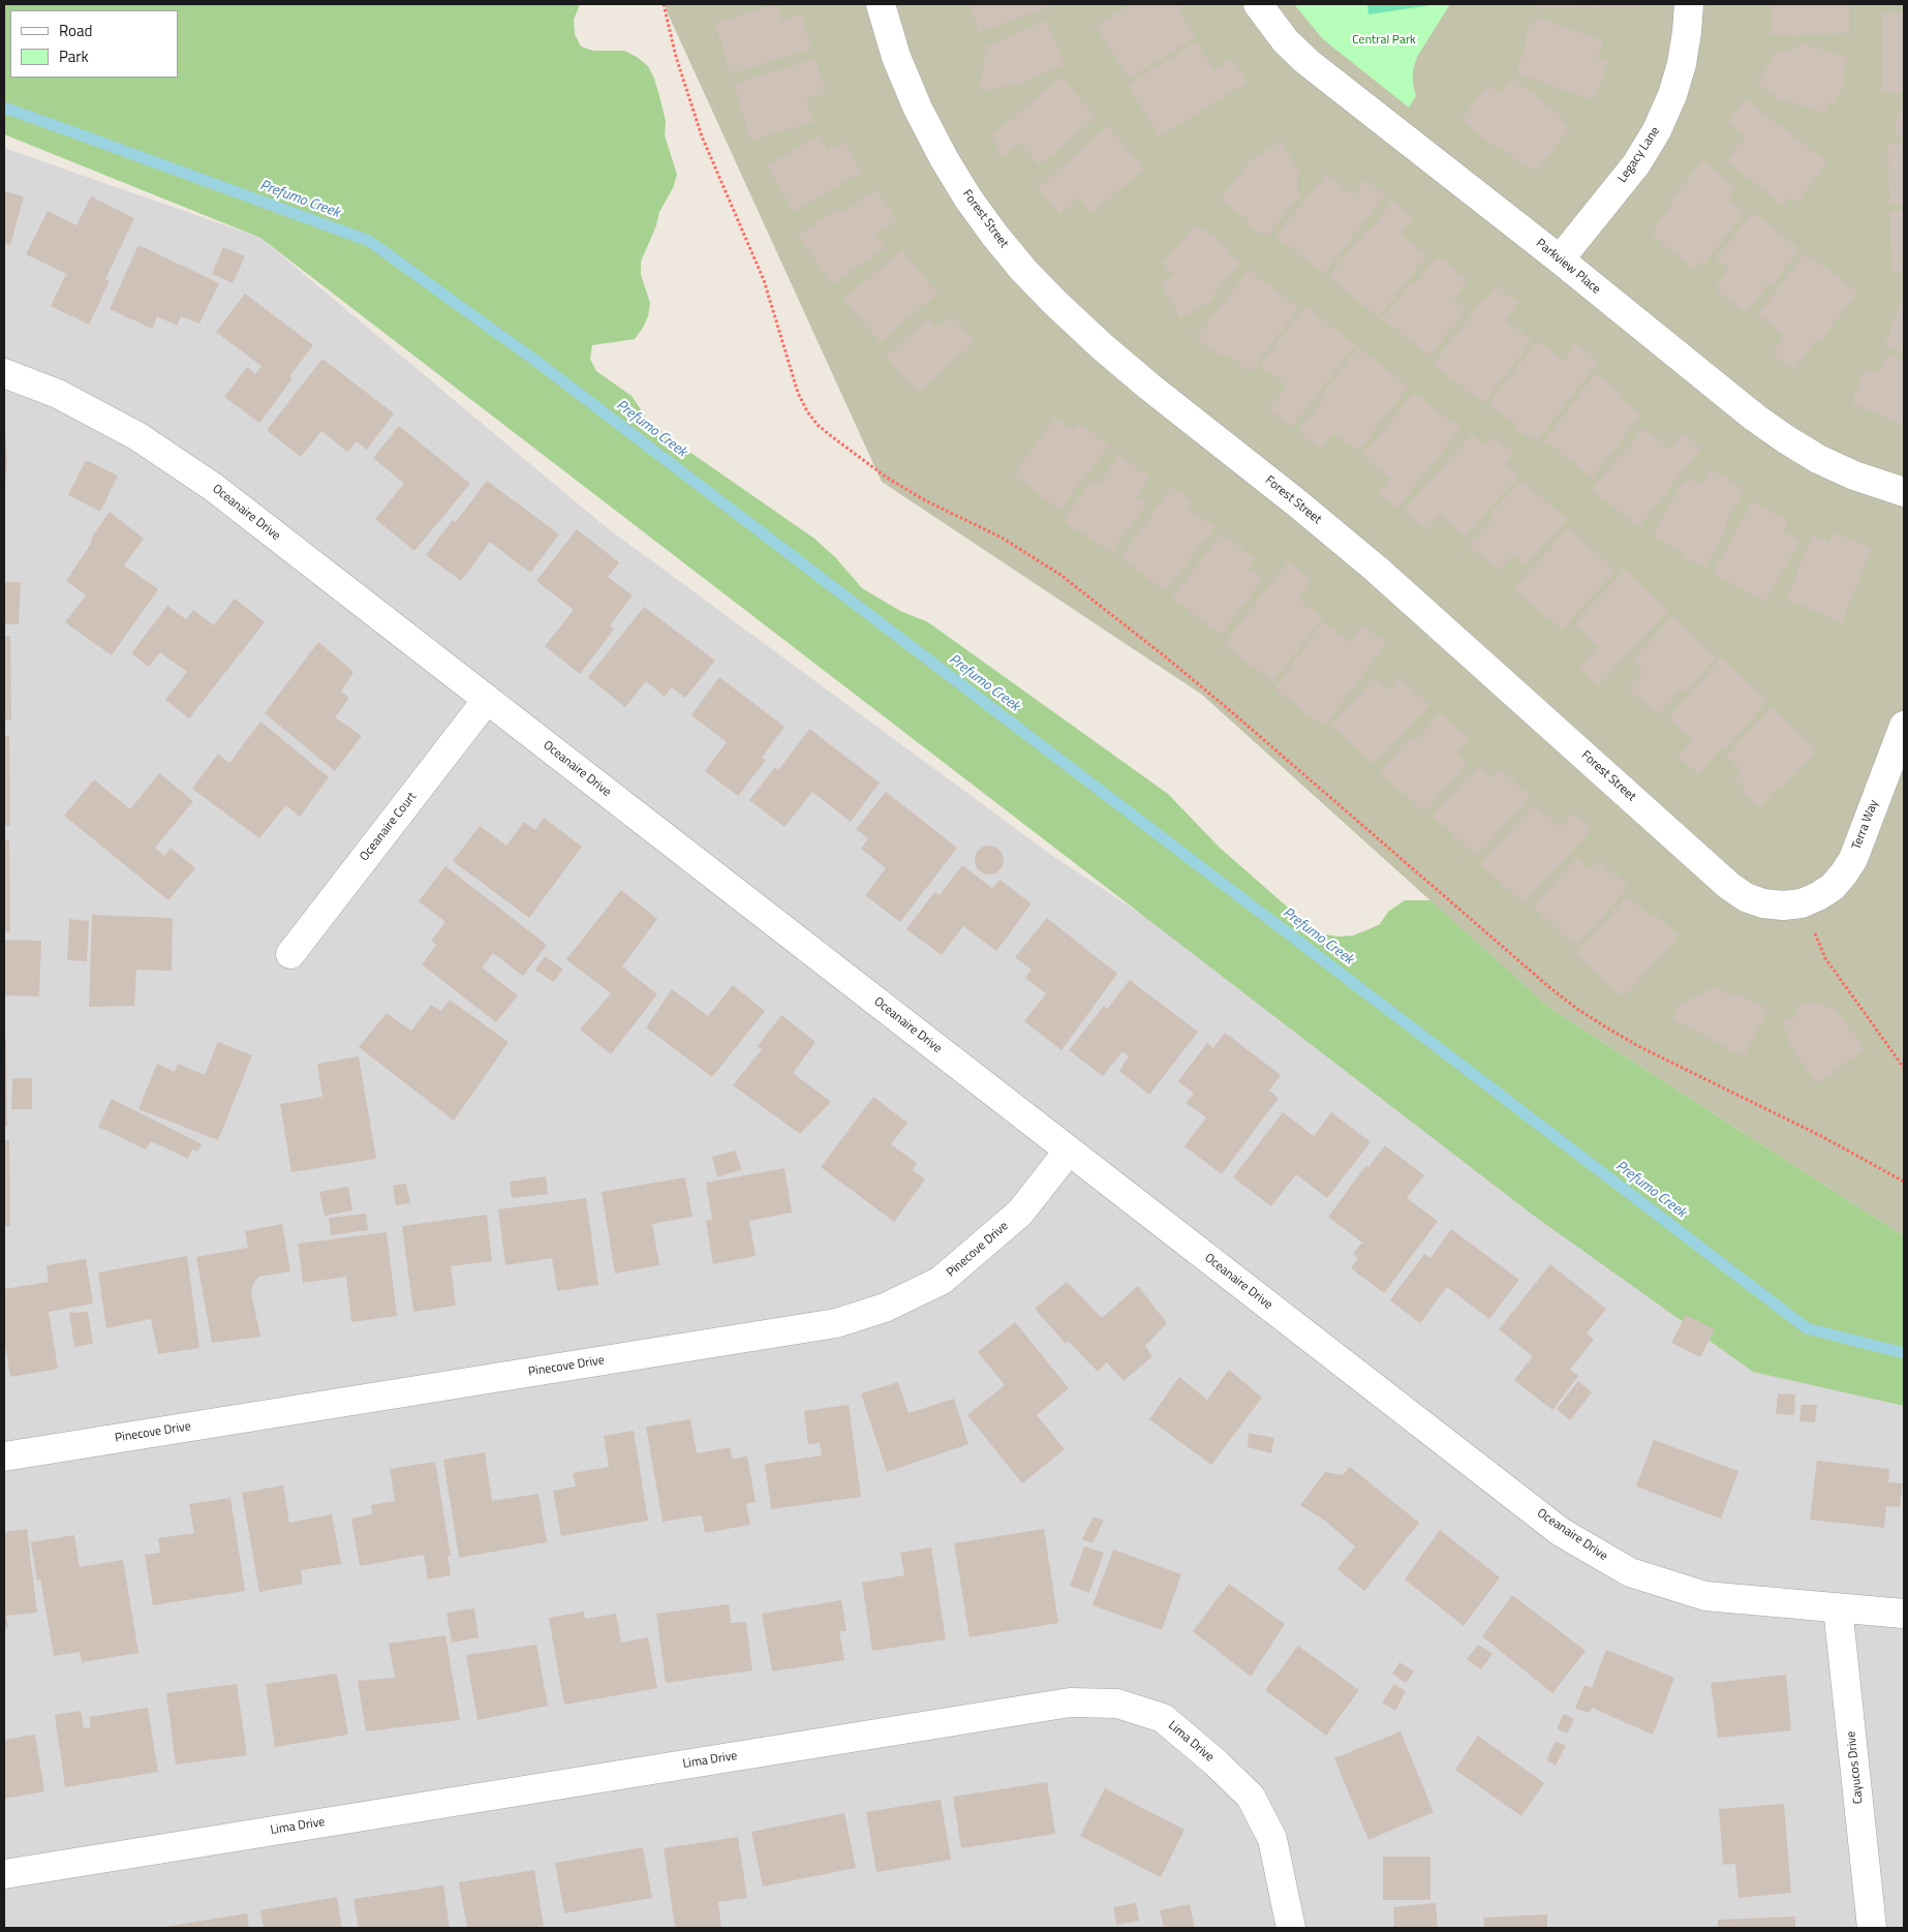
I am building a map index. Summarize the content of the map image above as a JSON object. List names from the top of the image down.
{
  "streets": {
    "street": [
      "Legacy Lane",
      "Forest Street",
      "Parkview Place",
      "Oceanaire Drive",
      "Terra Way",
      "Oceanaire Court",
      "Pinecove Drive",
      "Lima Drive",
      "Cayucos Drive"
    ]
  },
  "crossings": [
    ["Legacy Lane", "Parkview Place"],
    ["Forest Street", "Terra Way"],
    ["Oceanaire Drive", "Oceanaire Court"],
    ["Oceanaire Drive", "Pinecove Drive"],
    ["Oceanaire Drive", "Cayucos Drive"]
  ],
  "water": ["Prefumo Creek"],
  "parks": ["Central Park"],
  "legend": ["Road", "Park"]
}
